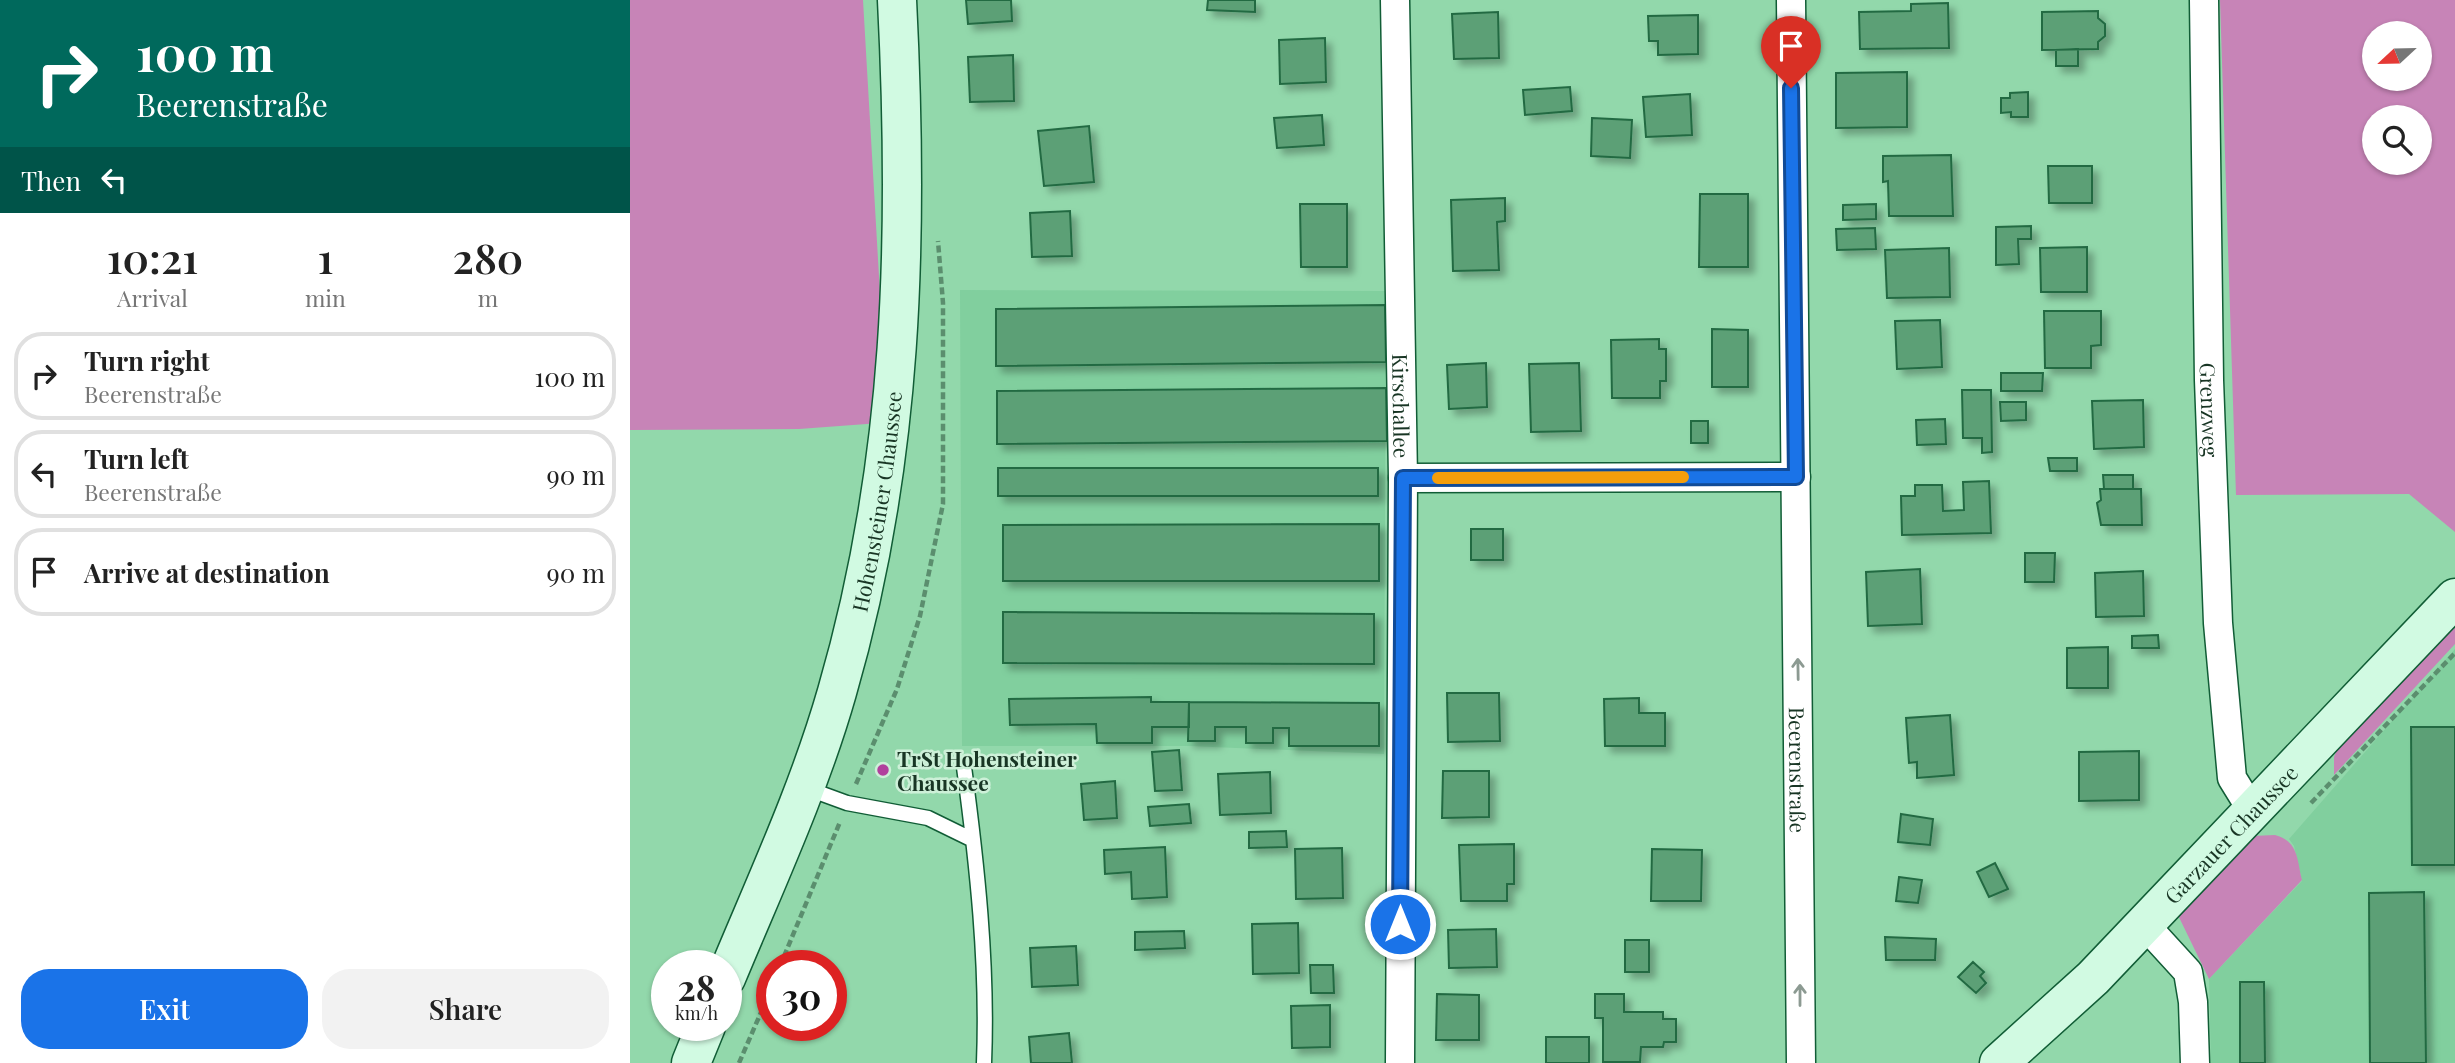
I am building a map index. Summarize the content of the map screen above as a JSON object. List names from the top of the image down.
{
  "streets": {
    "main road": ["Hohensteiner Chaussee", "Garzauer Chaussee"],
    "street": ["Kirschallee", "Grenzweg", "Beerenstraße"]
  },
  "crossings": [
    ["Grenzweg", "Garzauer Chaussee"]
  ],
  "one_way": ["Beerenstraße"],
  "places": ["TrSt Hohensteiner Chaussee"],
  "north": "left",
  "page": {
    "turn": ["100 m", "Beerenstraße"],
    "then": "Then",
    "eta": [
      "10:21",
      "Arrival",
      "1",
      "min",
      "280",
      "m"
    ],
    "list": [
      {
        "name": "Turn right",
        "note": "Beerenstraße",
        "value": "100 m"
      },
      {
        "name": "Turn left",
        "note": "Beerenstraße",
        "value": "90 m"
      },
      {
        "name": "Arrive at destination",
        "value": "90 m"
      }
    ],
    "speed": "28 km/h",
    "limit": "30",
    "buttons": ["Exit", "Share"]
  }
}
